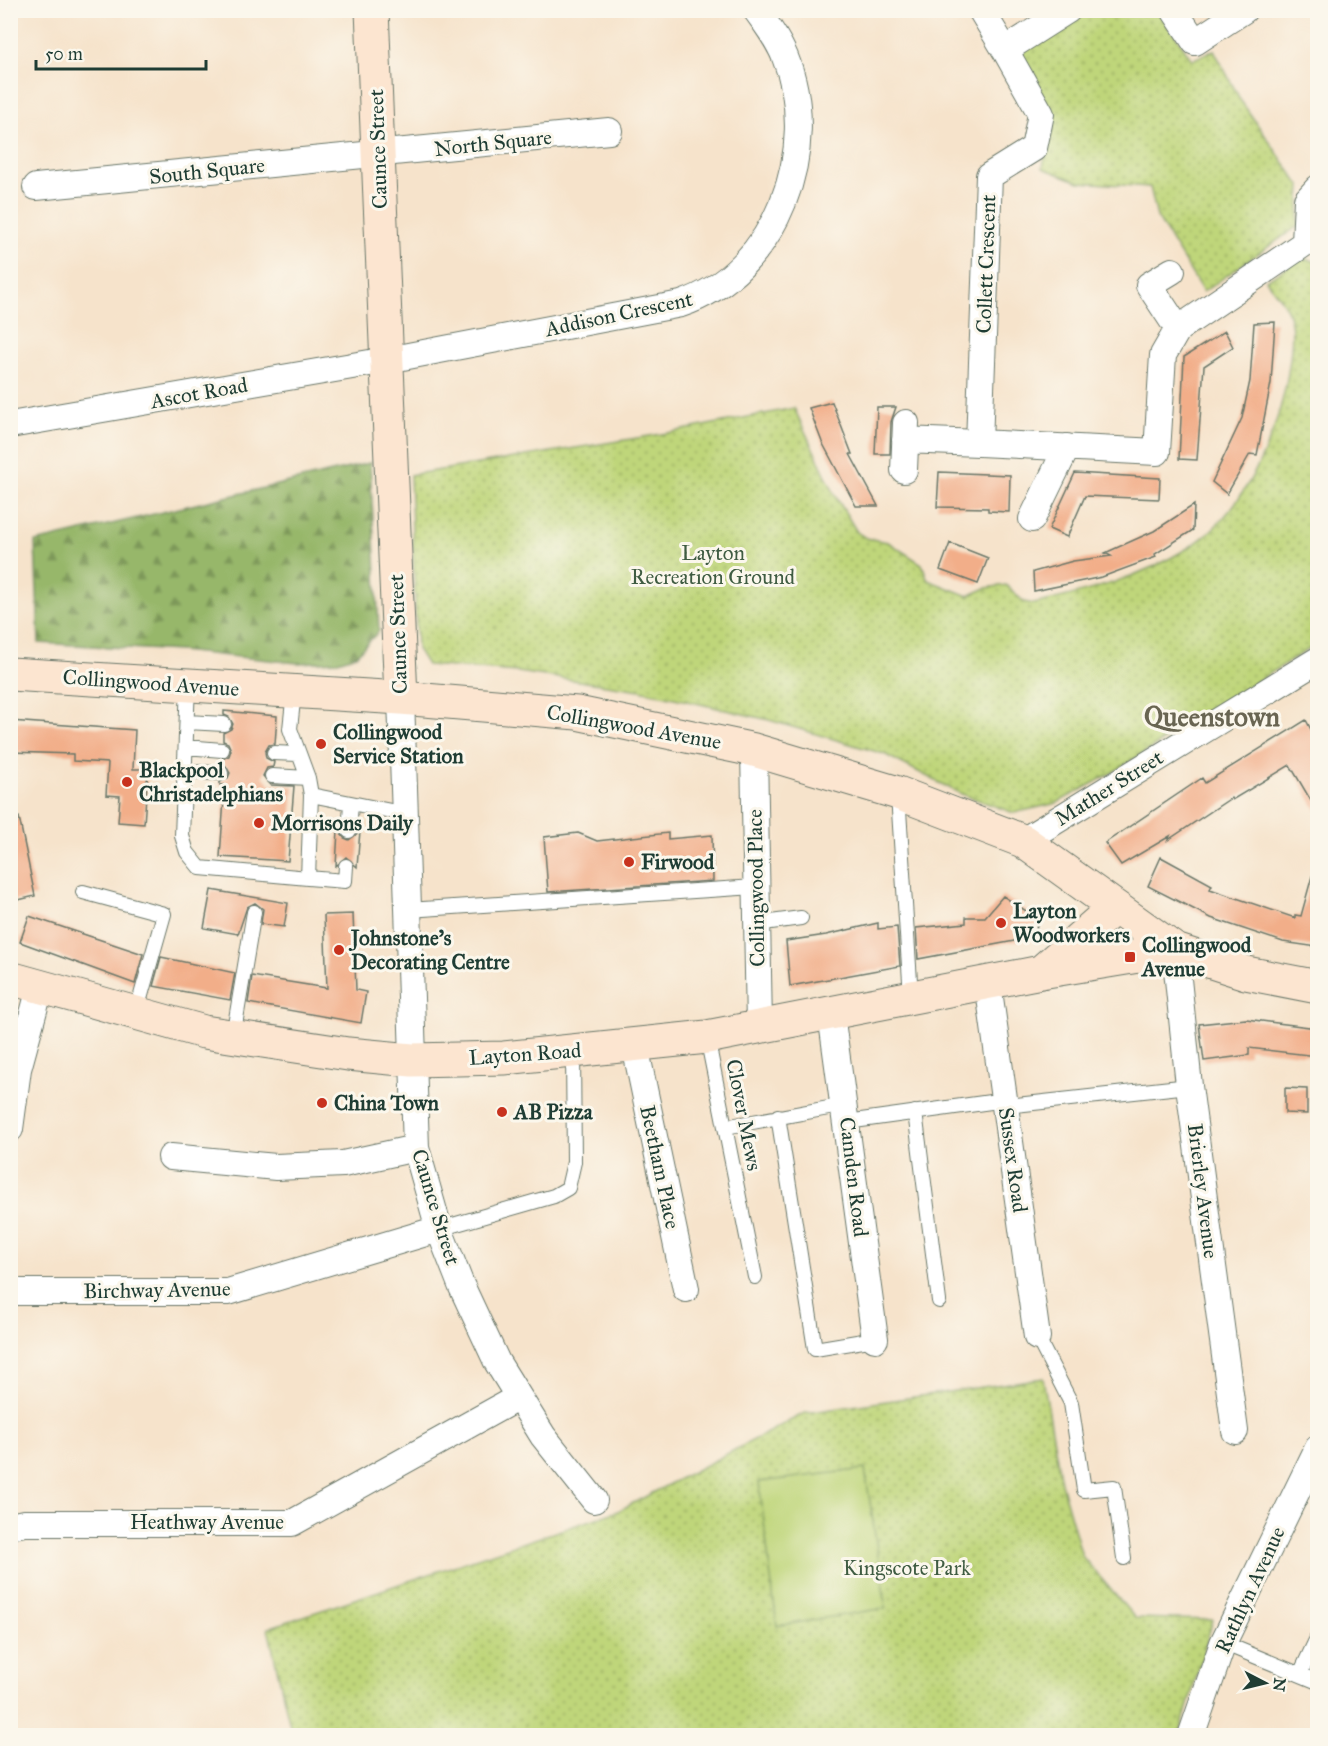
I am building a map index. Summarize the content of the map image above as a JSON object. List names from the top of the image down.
{
  "streets": {
    "street": [
      "North Square",
      "Caunce Street",
      "South Square",
      "Collett Crescent",
      "Addison Crescent",
      "Ascot Road",
      "Collingwood Avenue",
      "Mather Street",
      "Collingwood Place",
      "Layton Road",
      "Sussex Road",
      "Beetham Place",
      "Camden Road",
      "Brierley Avenue",
      "Birchway Avenue",
      "Heathway Avenue",
      "Rathlyn Avenue"
    ],
    "lane": ["Clover Mews"]
  },
  "crossings": [
    ["North Square", "Caunce Street"],
    ["North Square", "South Square"],
    ["Caunce Street", "South Square"],
    ["Caunce Street", "Addison Crescent"],
    ["Caunce Street", "Ascot Road"],
    ["Caunce Street", "Collingwood Avenue"],
    ["Caunce Street", "Layton Road"],
    ["Caunce Street", "Birchway Avenue"],
    ["Caunce Street", "Heathway Avenue"],
    ["Addison Crescent", "Ascot Road"],
    ["Collingwood Avenue", "Mather Street"],
    ["Collingwood Avenue", "Collingwood Place"],
    ["Collingwood Avenue", "Layton Road"],
    ["Collingwood Place", "Layton Road"],
    ["Layton Road", "Clover Mews"],
    ["Layton Road", "Sussex Road"],
    ["Layton Road", "Beetham Place"],
    ["Layton Road", "Camden Road"],
    ["Layton Road", "Brierley Avenue"]
  ],
  "districts": ["Queenstown"],
  "parks": ["Layton Recreation Ground", "Kingscote Park"],
  "places": {
    "other": [
      "Collingwood Service Station",
      "Blackpool Christadelphians",
      "Morrisons Daily",
      "Firwood",
      "Layton Woodworkers",
      "Johnstone's Decorating Centre",
      "China Town",
      "AB Pizza"
    ],
    "transit": ["Collingwood Avenue"]
  },
  "scale_bar": "50 m",
  "north": "right"
}
